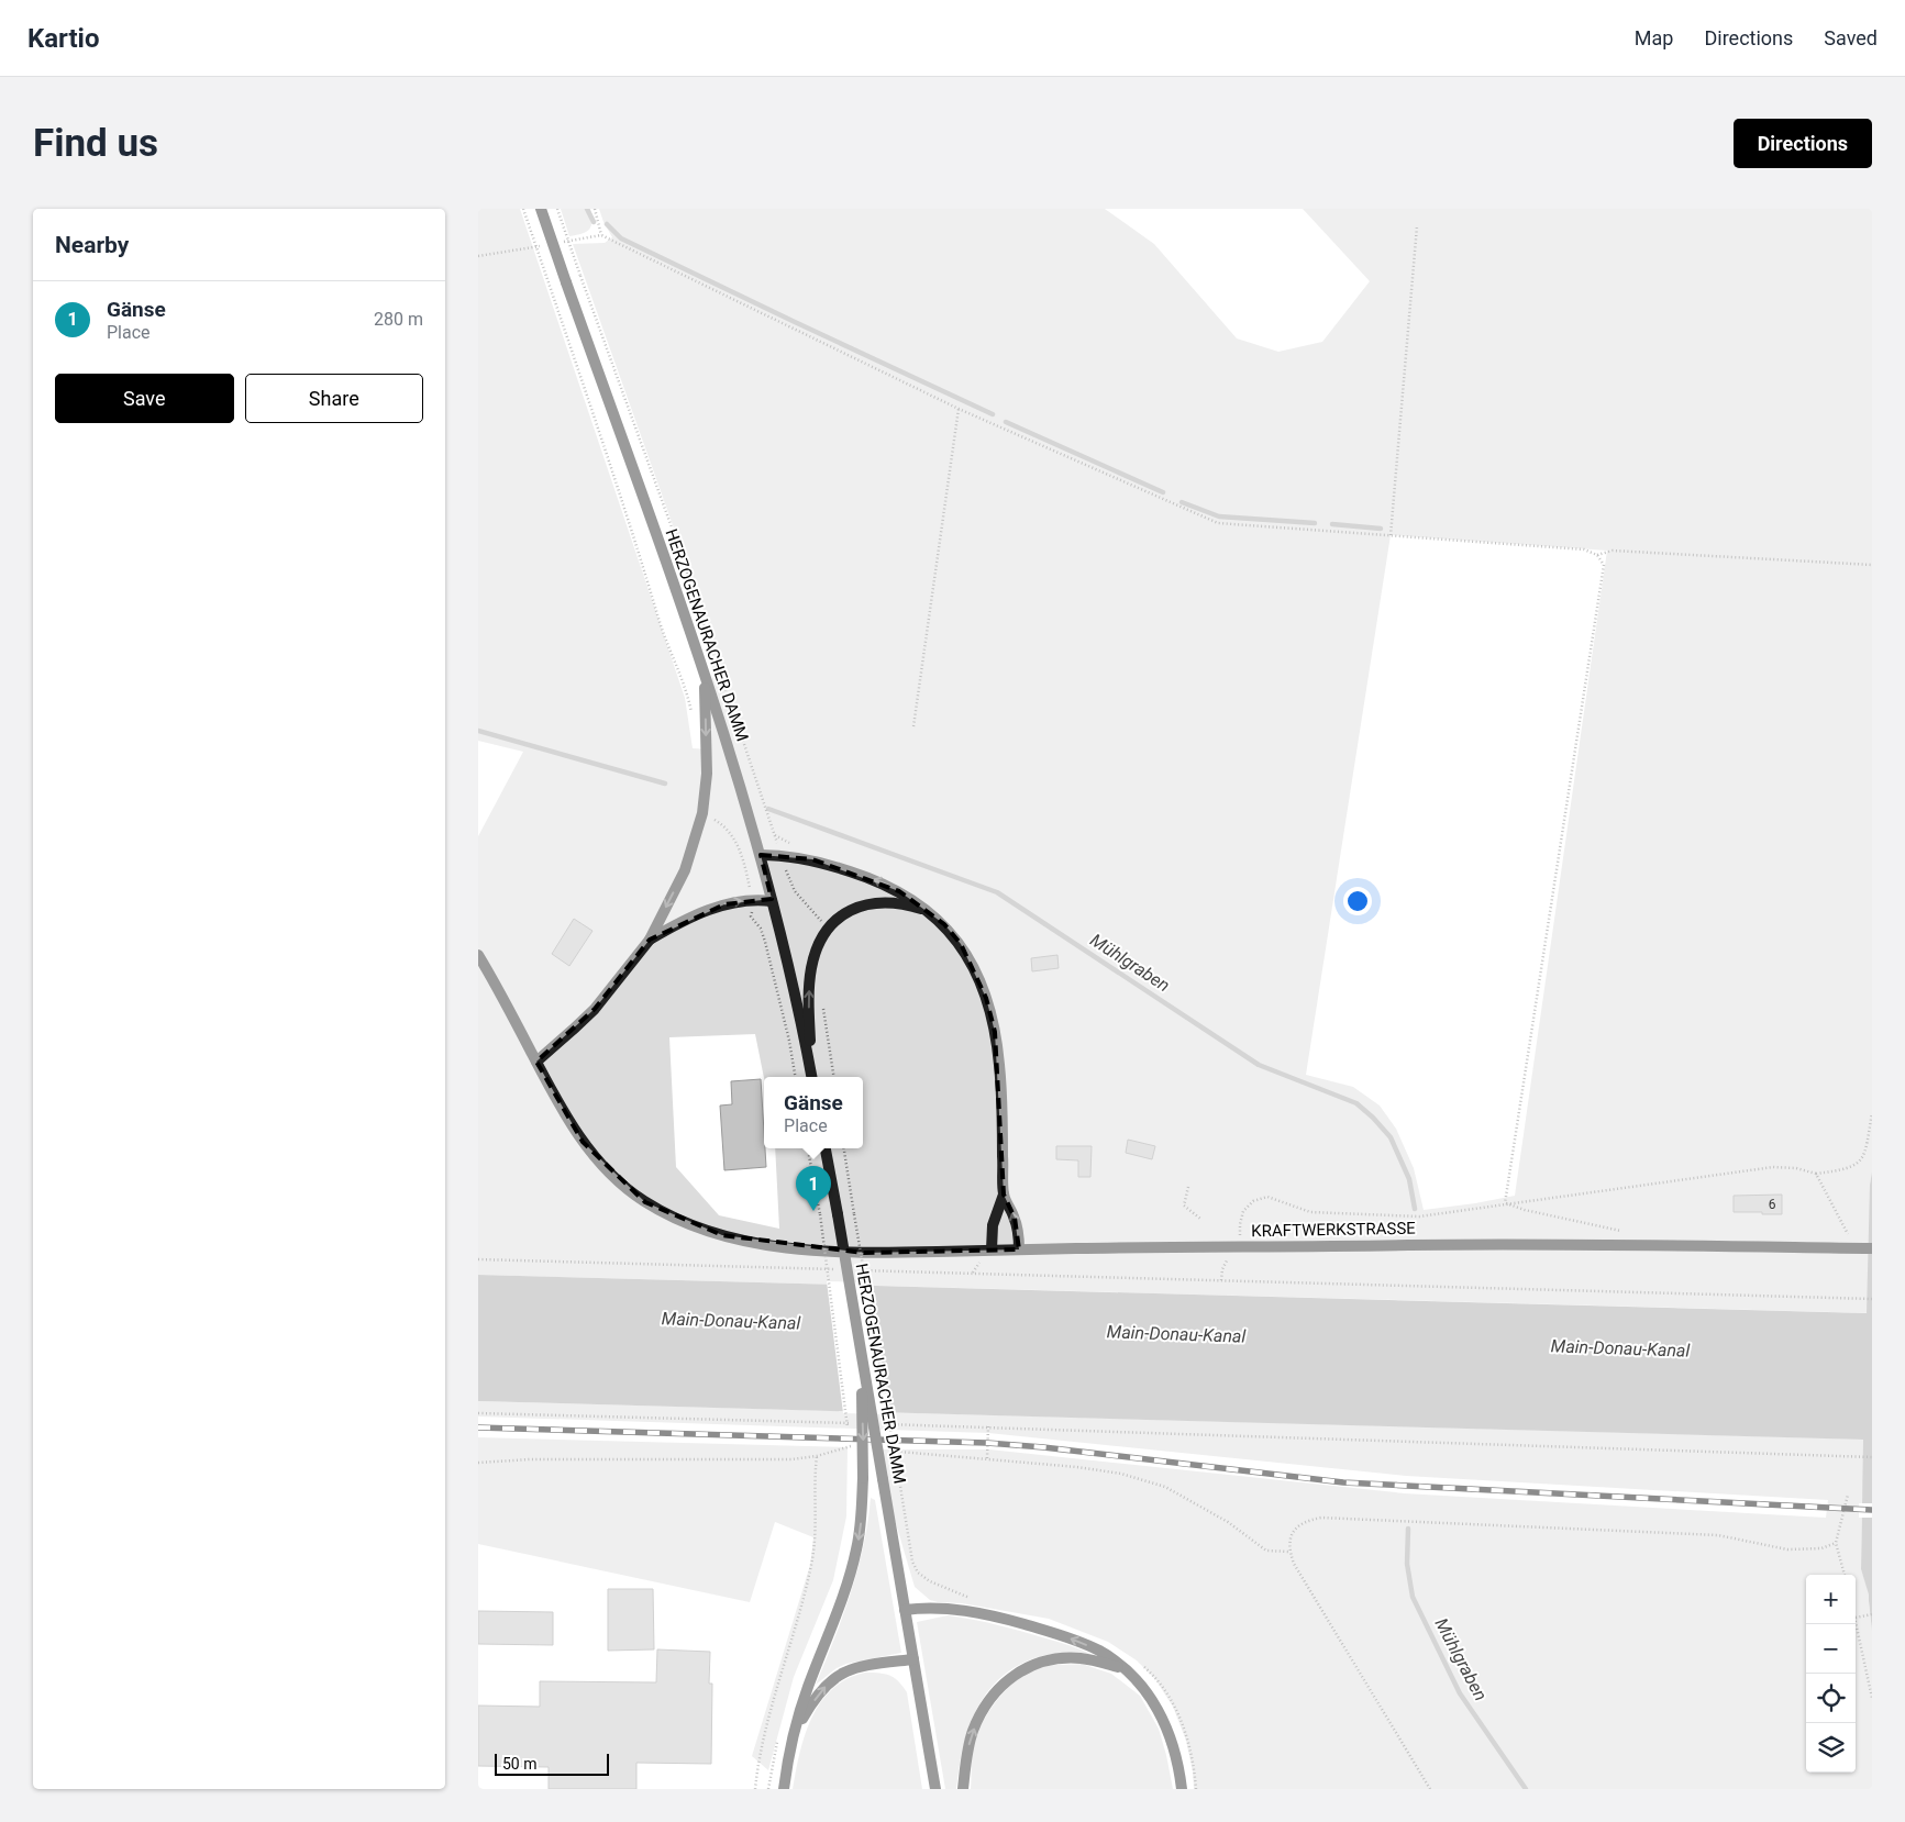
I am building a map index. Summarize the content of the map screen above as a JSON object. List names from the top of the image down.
{
  "streets": {
    "main road": ["HERZOGENAURACHER DAMM", "KRAFTWERKSTRASSE"]
  },
  "water": ["Mühlgraben", "Main-Donau-Kanal"],
  "house_numbers": ["6"],
  "scale_bar": "50 m",
  "page": {
    "header": "Kartio",
    "nav": ["Map", "Directions", "Saved"],
    "buttons": [
      "Directions",
      ["Save", "Share"]
    ],
    "title": "Find us",
    "heading": "Nearby",
    "list": [
      {
        "mark": "1",
        "name": "Gänse",
        "note": "Place",
        "value": "280 m"
      }
    ],
    "popup": ["Gänse", "Place"],
    "pins": "1",
    "map_buttons": ["+", "−"],
    "scale": "50 m"
  }
}
